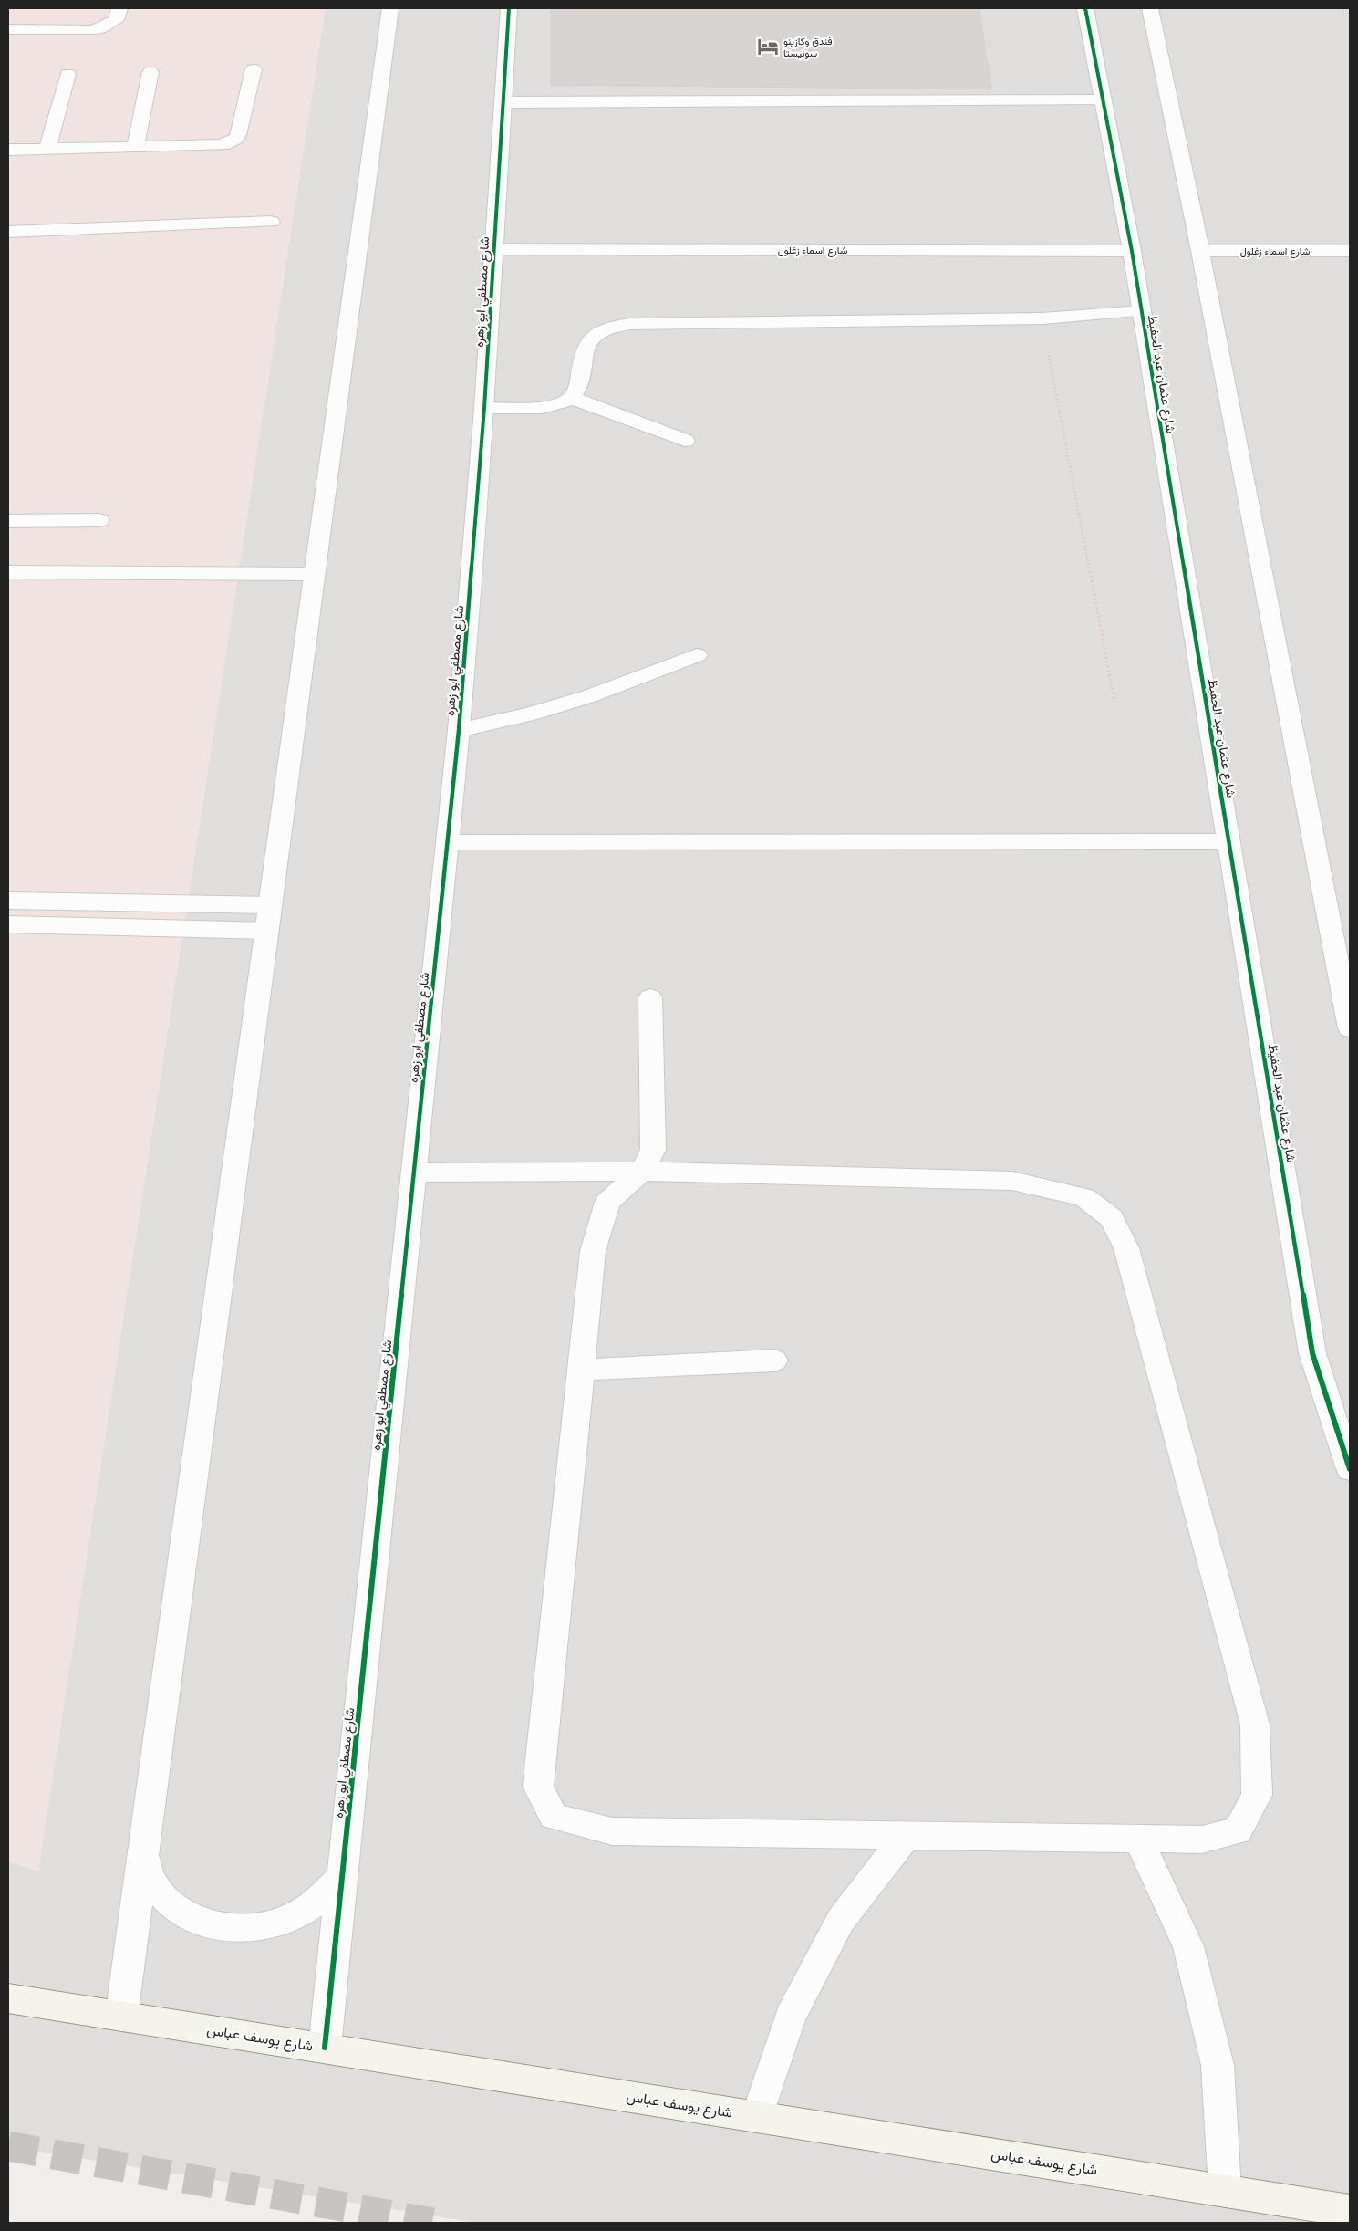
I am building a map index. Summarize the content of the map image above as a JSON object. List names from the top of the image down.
{
  "streets": {
    "main road": ["شارع يوسف عباس"],
    "street": ["شارع اسماء زغلول", "شارع مصطفي ابو زهره", "شارع عثمان عبد الحفيظ"]
  },
  "crossings": [
    ["شارع اسماء زغلول", "شارع مصطفي ابو زهره"],
    ["شارع اسماء زغلول", "شارع عثمان عبد الحفيظ"],
    ["شارع مصطفي ابو زهره", "شارع يوسف عباس"]
  ],
  "places": {
    "hotel": ["فندق وكازينو سونيستا"]
  }
}
